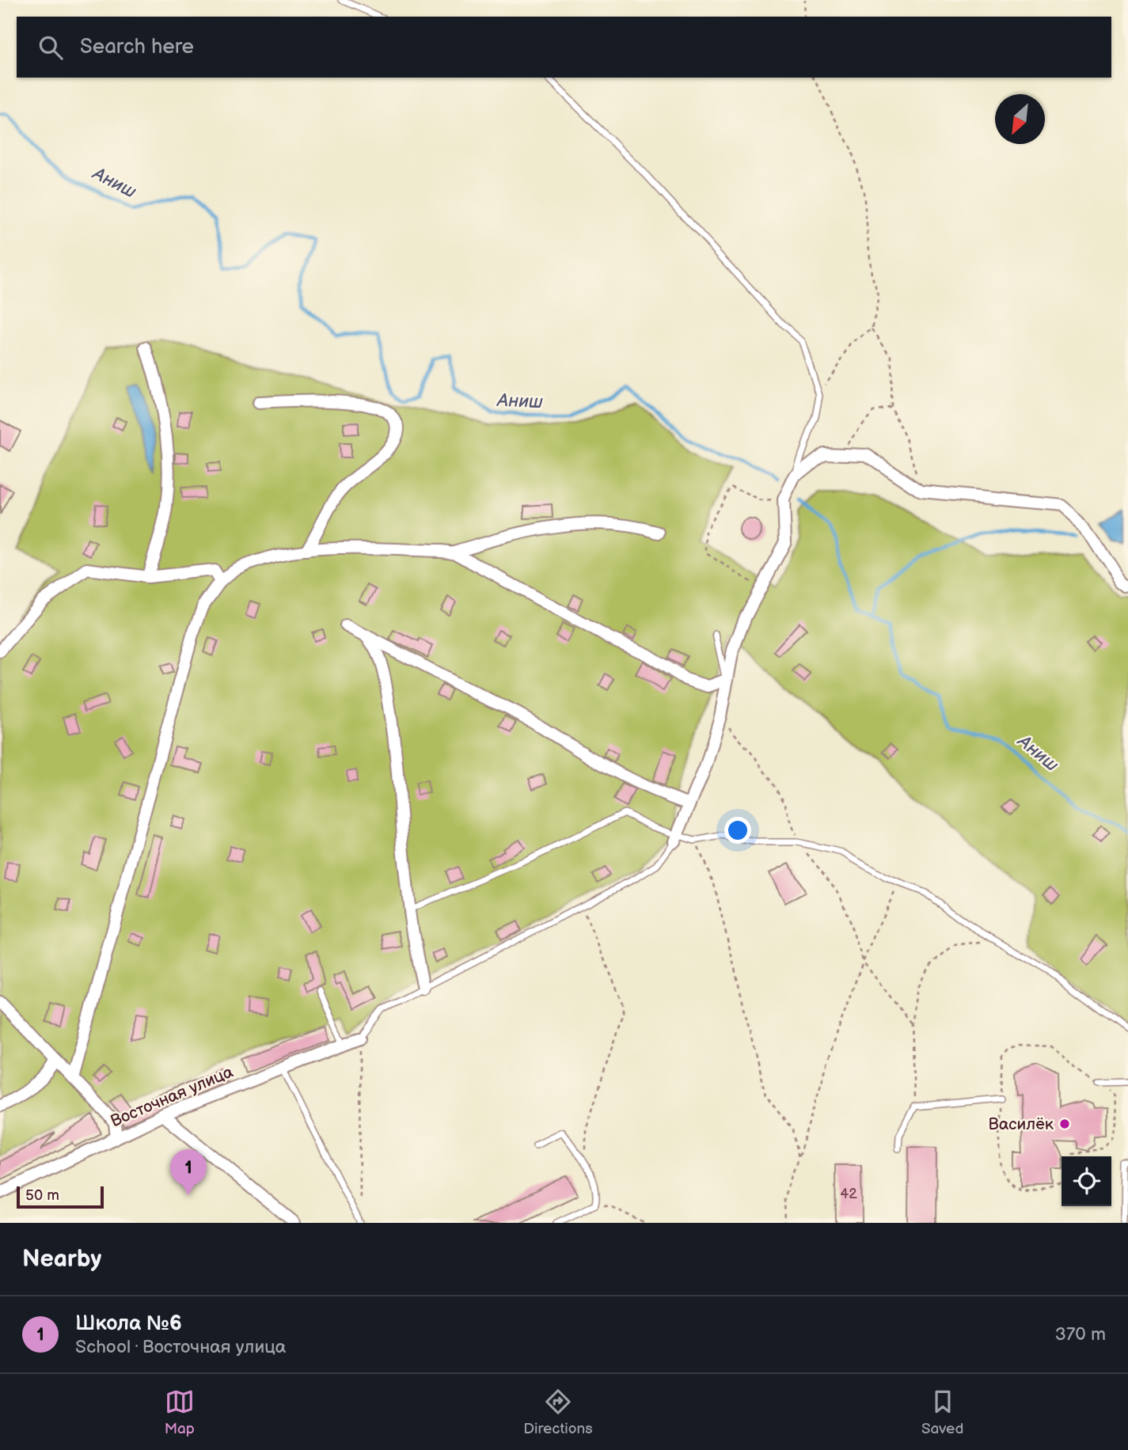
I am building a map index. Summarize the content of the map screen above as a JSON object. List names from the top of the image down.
{
  "streets": {
    "street": ["Восточная улица"]
  },
  "water": ["Аниш"],
  "places": ["Василёк"],
  "house_numbers": ["42"],
  "scale_bar": "50 m",
  "north": "bottom left",
  "page": {
    "search": "Search here",
    "pins": "1",
    "scale": "50 m",
    "heading": "Nearby",
    "list": [
      {
        "mark": "1",
        "name": "Школа №6",
        "note": "School · Восточная улица",
        "value": "370 m"
      }
    ],
    "nav": ["Map", "Directions", "Saved"]
  }
}
